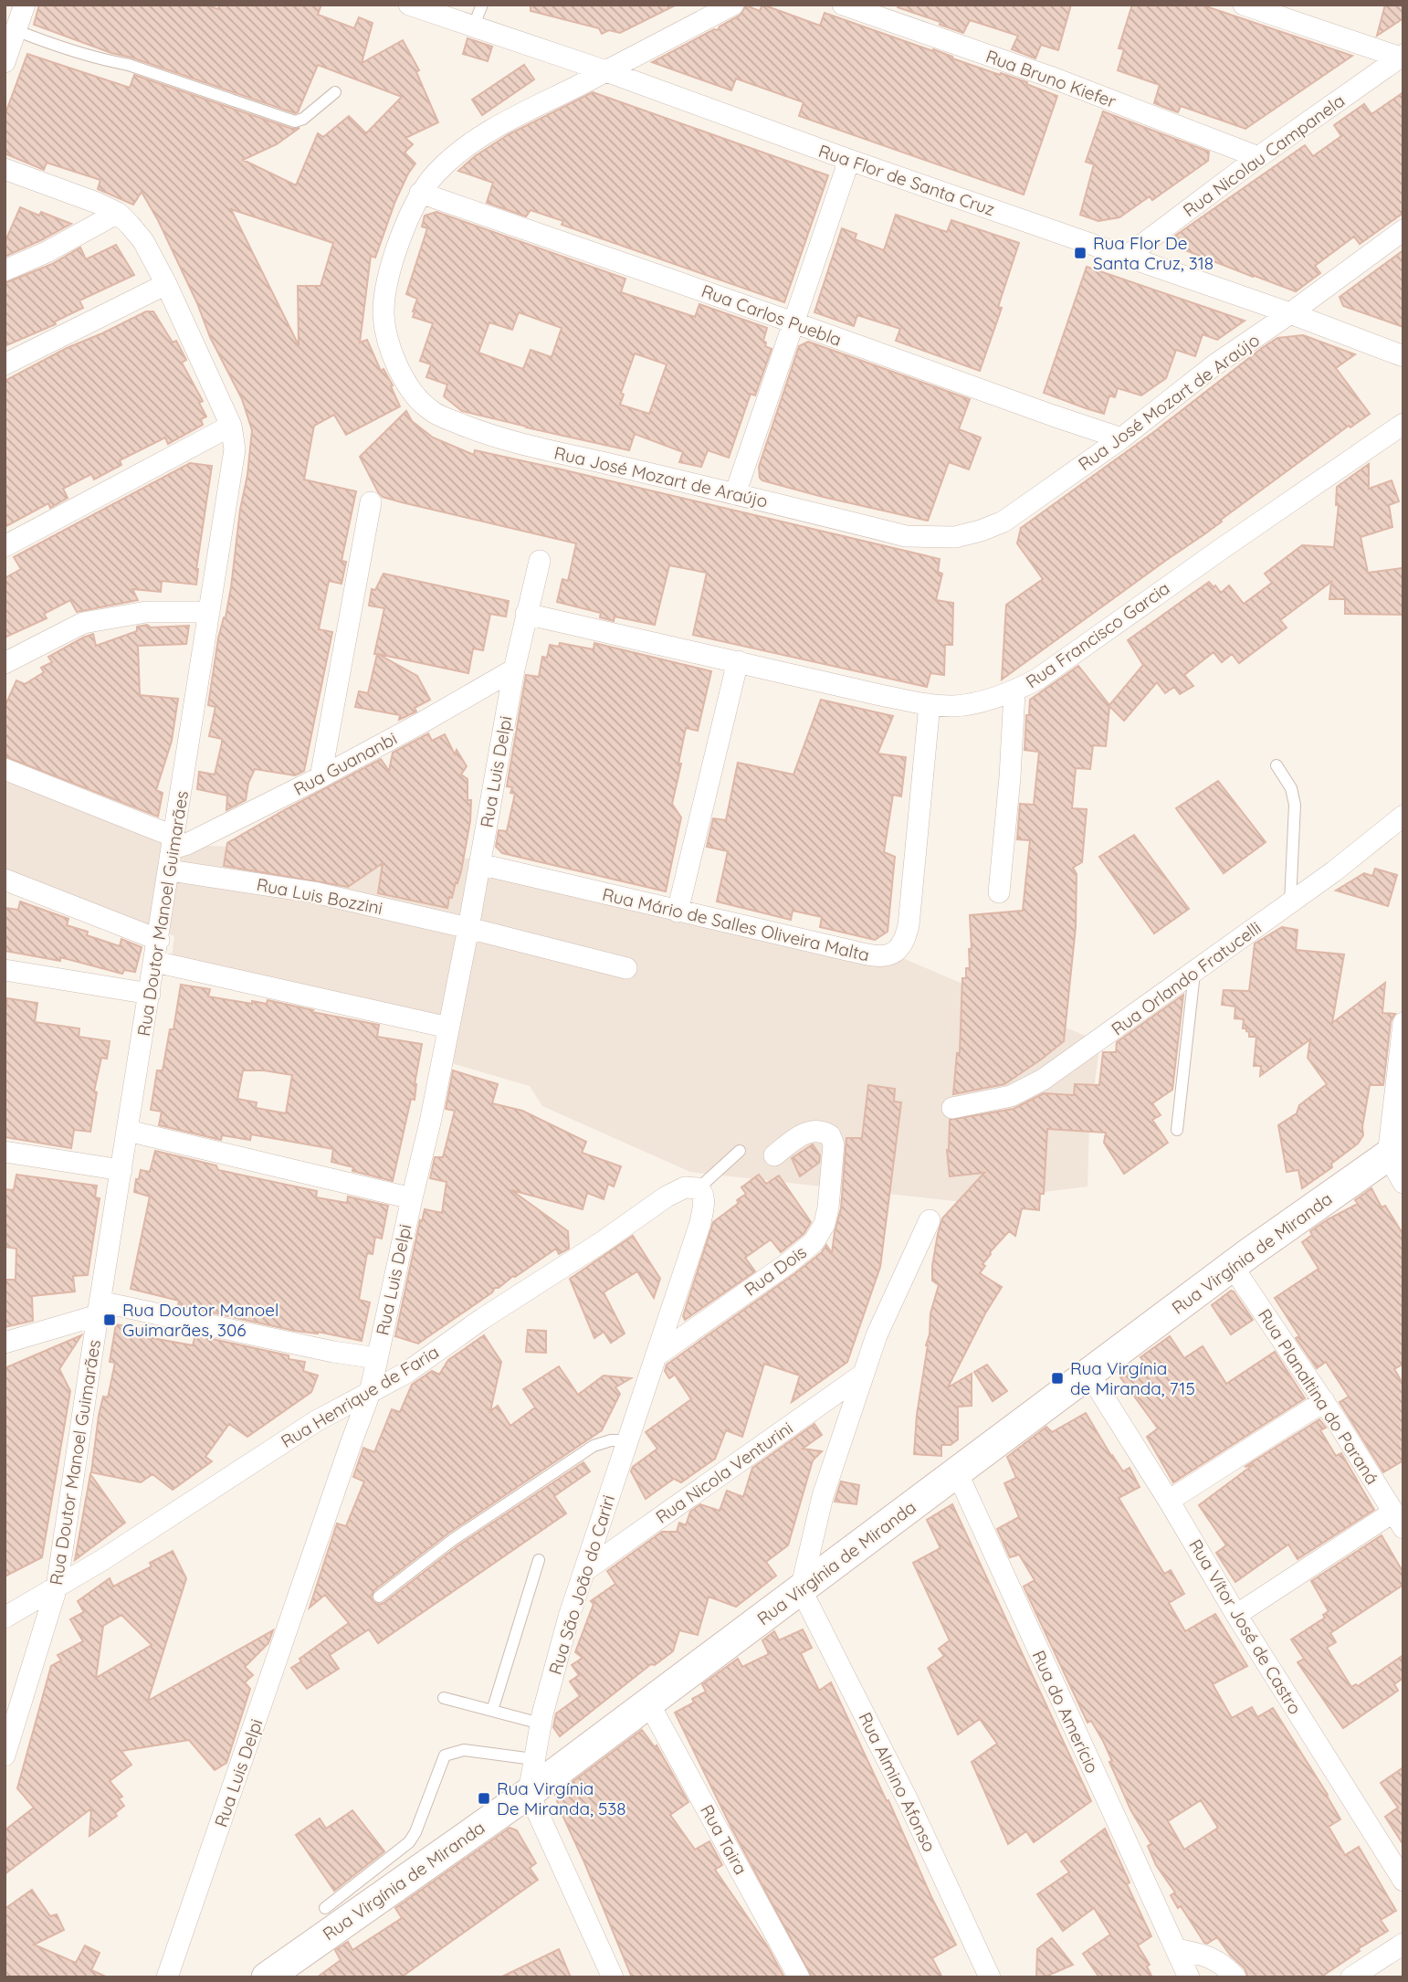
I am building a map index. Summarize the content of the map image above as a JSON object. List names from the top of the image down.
{
  "streets": {
    "street": [
      "Rua Bruno Kiefer",
      "Rua Nicolau Campanela",
      "Rua Flor de Santa Cruz",
      "Rua Carlos Puebla",
      "Rua José Mozart de Araújo",
      "Rua Francisco Garcia",
      "Rua Guananbi",
      "Rua Luis Delpi",
      "Rua Luis Bozzini",
      "Rua Doutor Manoel Guimarães",
      "Rua Mário de Salles Oliveira Malta",
      "Rua Orlando Fratucelli",
      "Rua Virgínia de Miranda",
      "Rua Dois",
      "Rua Henrique de Faria",
      "Rua Planaltina do Paraná",
      "Rua Nicola Venturini",
      "Rua São João do Cariri",
      "Rua Vítor José de Castro",
      "Rua do Amerício",
      "Rua Almino Afonso",
      "Rua Taira"
    ]
  },
  "crossings": [
    ["Rua Bruno Kiefer", "Rua Nicolau Campanela"],
    ["Rua Nicolau Campanela", "Rua Flor de Santa Cruz"],
    ["Rua Flor de Santa Cruz", "Rua José Mozart de Araújo"],
    ["Rua Carlos Puebla", "Rua José Mozart de Araújo"],
    ["Rua Francisco Garcia", "Rua Luis Delpi"],
    ["Rua Francisco Garcia", "Rua Mário de Salles Oliveira Malta"],
    ["Rua Guananbi", "Rua Luis Delpi"],
    ["Rua Guananbi", "Rua Doutor Manoel Guimarães"],
    ["Rua Luis Delpi", "Rua Luis Bozzini"],
    ["Rua Luis Delpi", "Rua Mário de Salles Oliveira Malta"],
    ["Rua Luis Delpi", "Rua Henrique de Faria"],
    ["Rua Luis Bozzini", "Rua Doutor Manoel Guimarães"],
    ["Rua Doutor Manoel Guimarães", "Rua Henrique de Faria"],
    ["Rua Virgínia de Miranda", "Rua Planaltina do Paraná"],
    ["Rua Virgínia de Miranda", "Rua São João do Cariri"],
    ["Rua Virgínia de Miranda", "Rua Vítor José de Castro"],
    ["Rua Virgínia de Miranda", "Rua do Amerício"],
    ["Rua Virgínia de Miranda", "Rua Almino Afonso"],
    ["Rua Virgínia de Miranda", "Rua Taira"],
    ["Rua Dois", "Rua São João do Cariri"],
    ["Rua Henrique de Faria", "Rua São João do Cariri"],
    ["Rua Nicola Venturini", "Rua São João do Cariri"]
  ],
  "places": {
    "transit": [
      "Rua Flor De Santa Cruz, 318",
      "Rua Doutor Manoel Guimarães, 306",
      "Rua Virgínia de Miranda, 715",
      "Rua Virgínia De Miranda, 538"
    ]
  }
}
